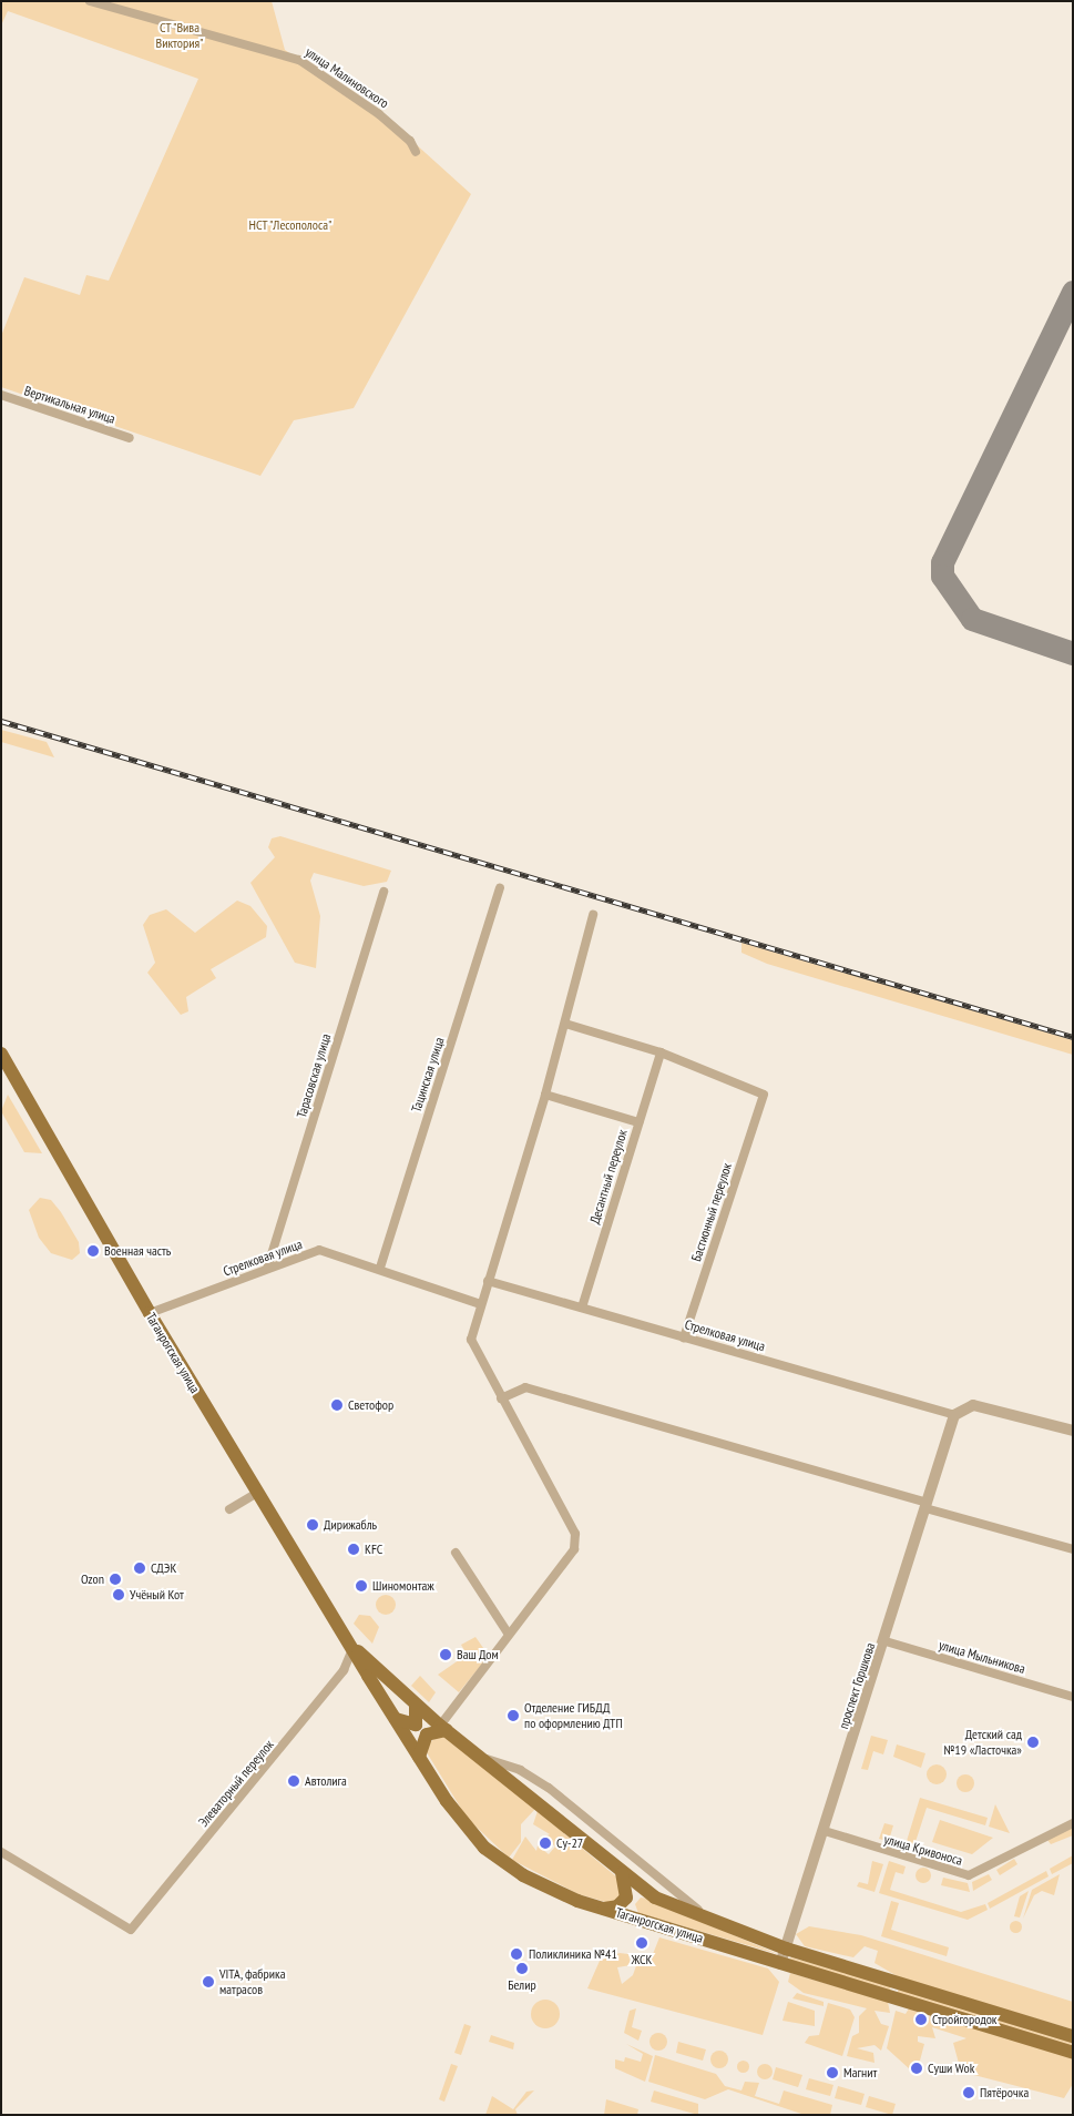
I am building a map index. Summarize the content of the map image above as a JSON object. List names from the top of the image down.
{
  "streets": {
    "main road": ["Таганрогская улица"],
    "street": [
      "улица Малиновского",
      "Вертикальная улица",
      "Тацинская улица",
      "Тарасовская улица",
      "Десантный переулок",
      "Бастионный переулок",
      "Стрелковая улица",
      "улица Мыльникова",
      "проспект Горшкова",
      "Элеваторный переулок",
      "улица Кривоноса"
    ]
  },
  "crossings": [
    ["Тацинская улица", "Стрелковая улица"],
    ["Тарасовская улица", "Стрелковая улица"],
    ["Десантный переулок", "Бастионный переулок"],
    ["Десантный переулок", "Стрелковая улица"],
    ["Бастионный переулок", "Стрелковая улица"],
    ["Стрелковая улица", "Таганрогская улица"],
    ["Стрелковая улица", "проспект Горшкова"],
    ["Таганрогская улица", "проспект Горшкова"],
    ["Таганрогская улица", "Элеваторный переулок"],
    ["улица Мыльникова", "проспект Горшкова"],
    ["проспект Горшкова", "улица Кривоноса"]
  ],
  "parks": ["СТ \"Вива Виктория\"", "НСТ \"Лесополоса\""],
  "places": [
    "Военная часть",
    "Светофор",
    "Дирижабль",
    "KFC",
    "СДЭК",
    "Ozon",
    "Шиномонтаж",
    "Учёный Кот",
    "Ваш Дом",
    "Отделение ГИБДД по оформлению ДТП",
    "Детский сад №19 «Ласточка»",
    "Автолига",
    "Су-27",
    "ЖСК",
    "Поликлиника №41",
    "Белир",
    "VITA, фабрика матрасов",
    "Стройгородок",
    "Суши Wok",
    "Магнит",
    "Пятёрочка"
  ]
}
